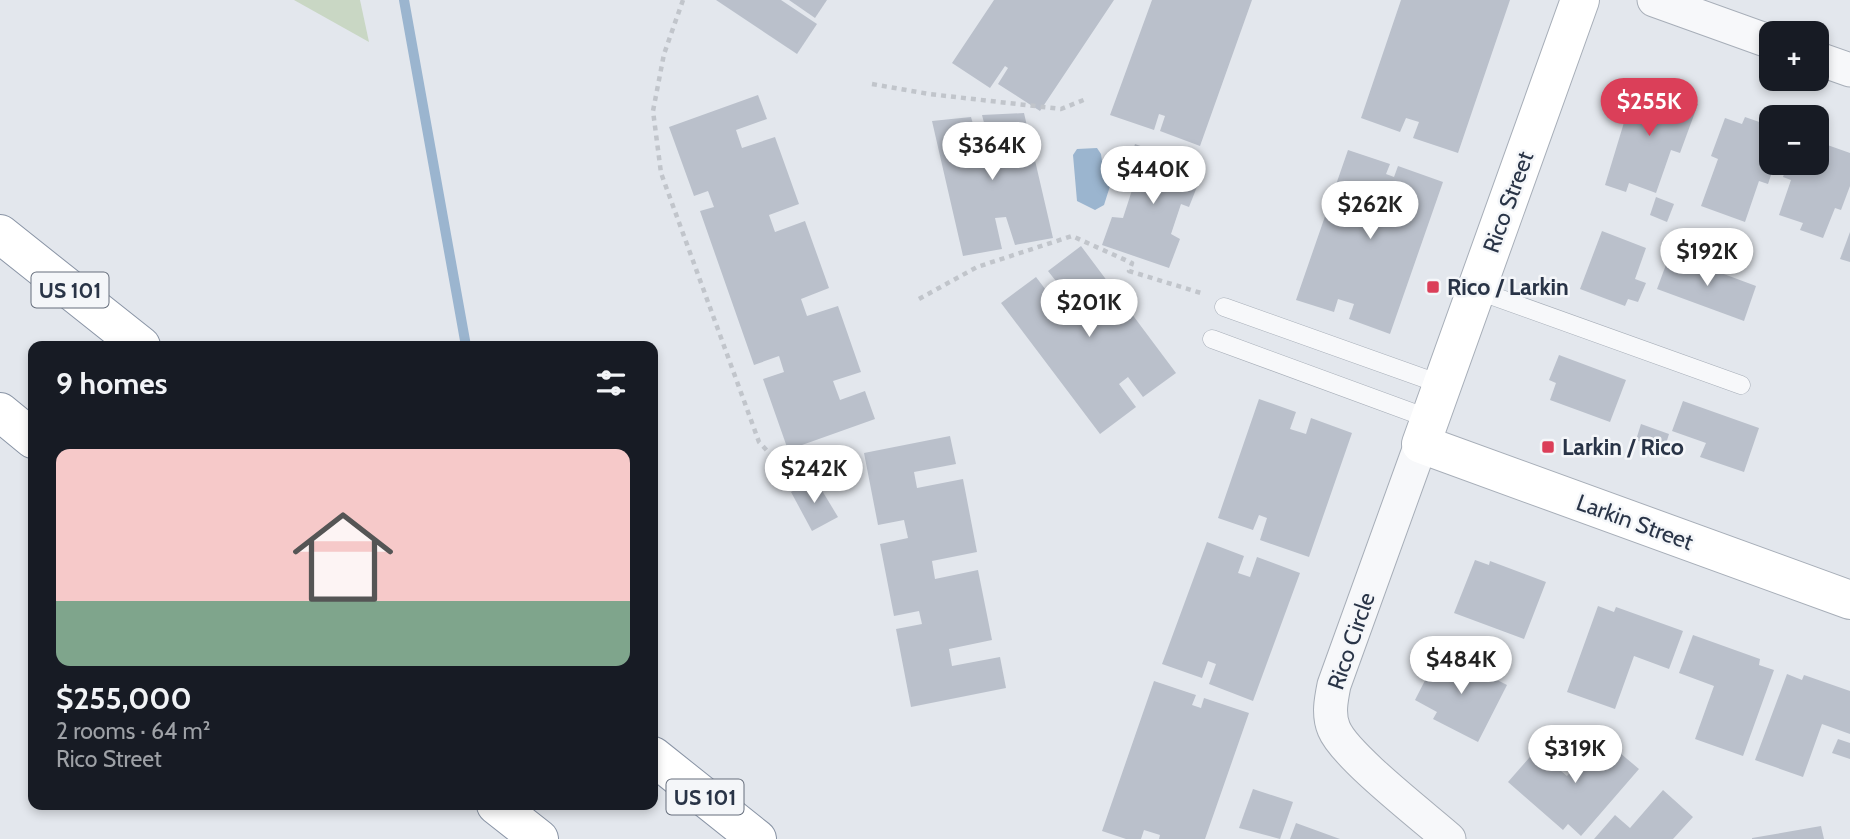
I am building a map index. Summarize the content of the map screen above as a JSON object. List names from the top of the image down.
{
  "streets": {
    "main road": ["Rico Street", "US 101", "Larkin Street"],
    "street": ["Rico Circle"]
  },
  "crossings": [
    ["Rico Street", "Larkin Street"],
    ["Rico Street", "Rico Circle"],
    ["Larkin Street", "Rico Circle"]
  ],
  "places": {
    "transit": ["Rico / Larkin", "Larkin / Rico"]
  },
  "page": {
    "map_buttons": ["+", "−"],
    "price": [
      "$255K",
      "$364K",
      "$440K",
      "$262K",
      "$192K",
      "$201K",
      "$242K",
      "$484K",
      "$319K"
    ],
    "heading": "9 homes",
    "list": [
      {
        "name": "$255,000",
        "note": "2 rooms · 64 m² · Rico Street"
      }
    ]
  }
}
